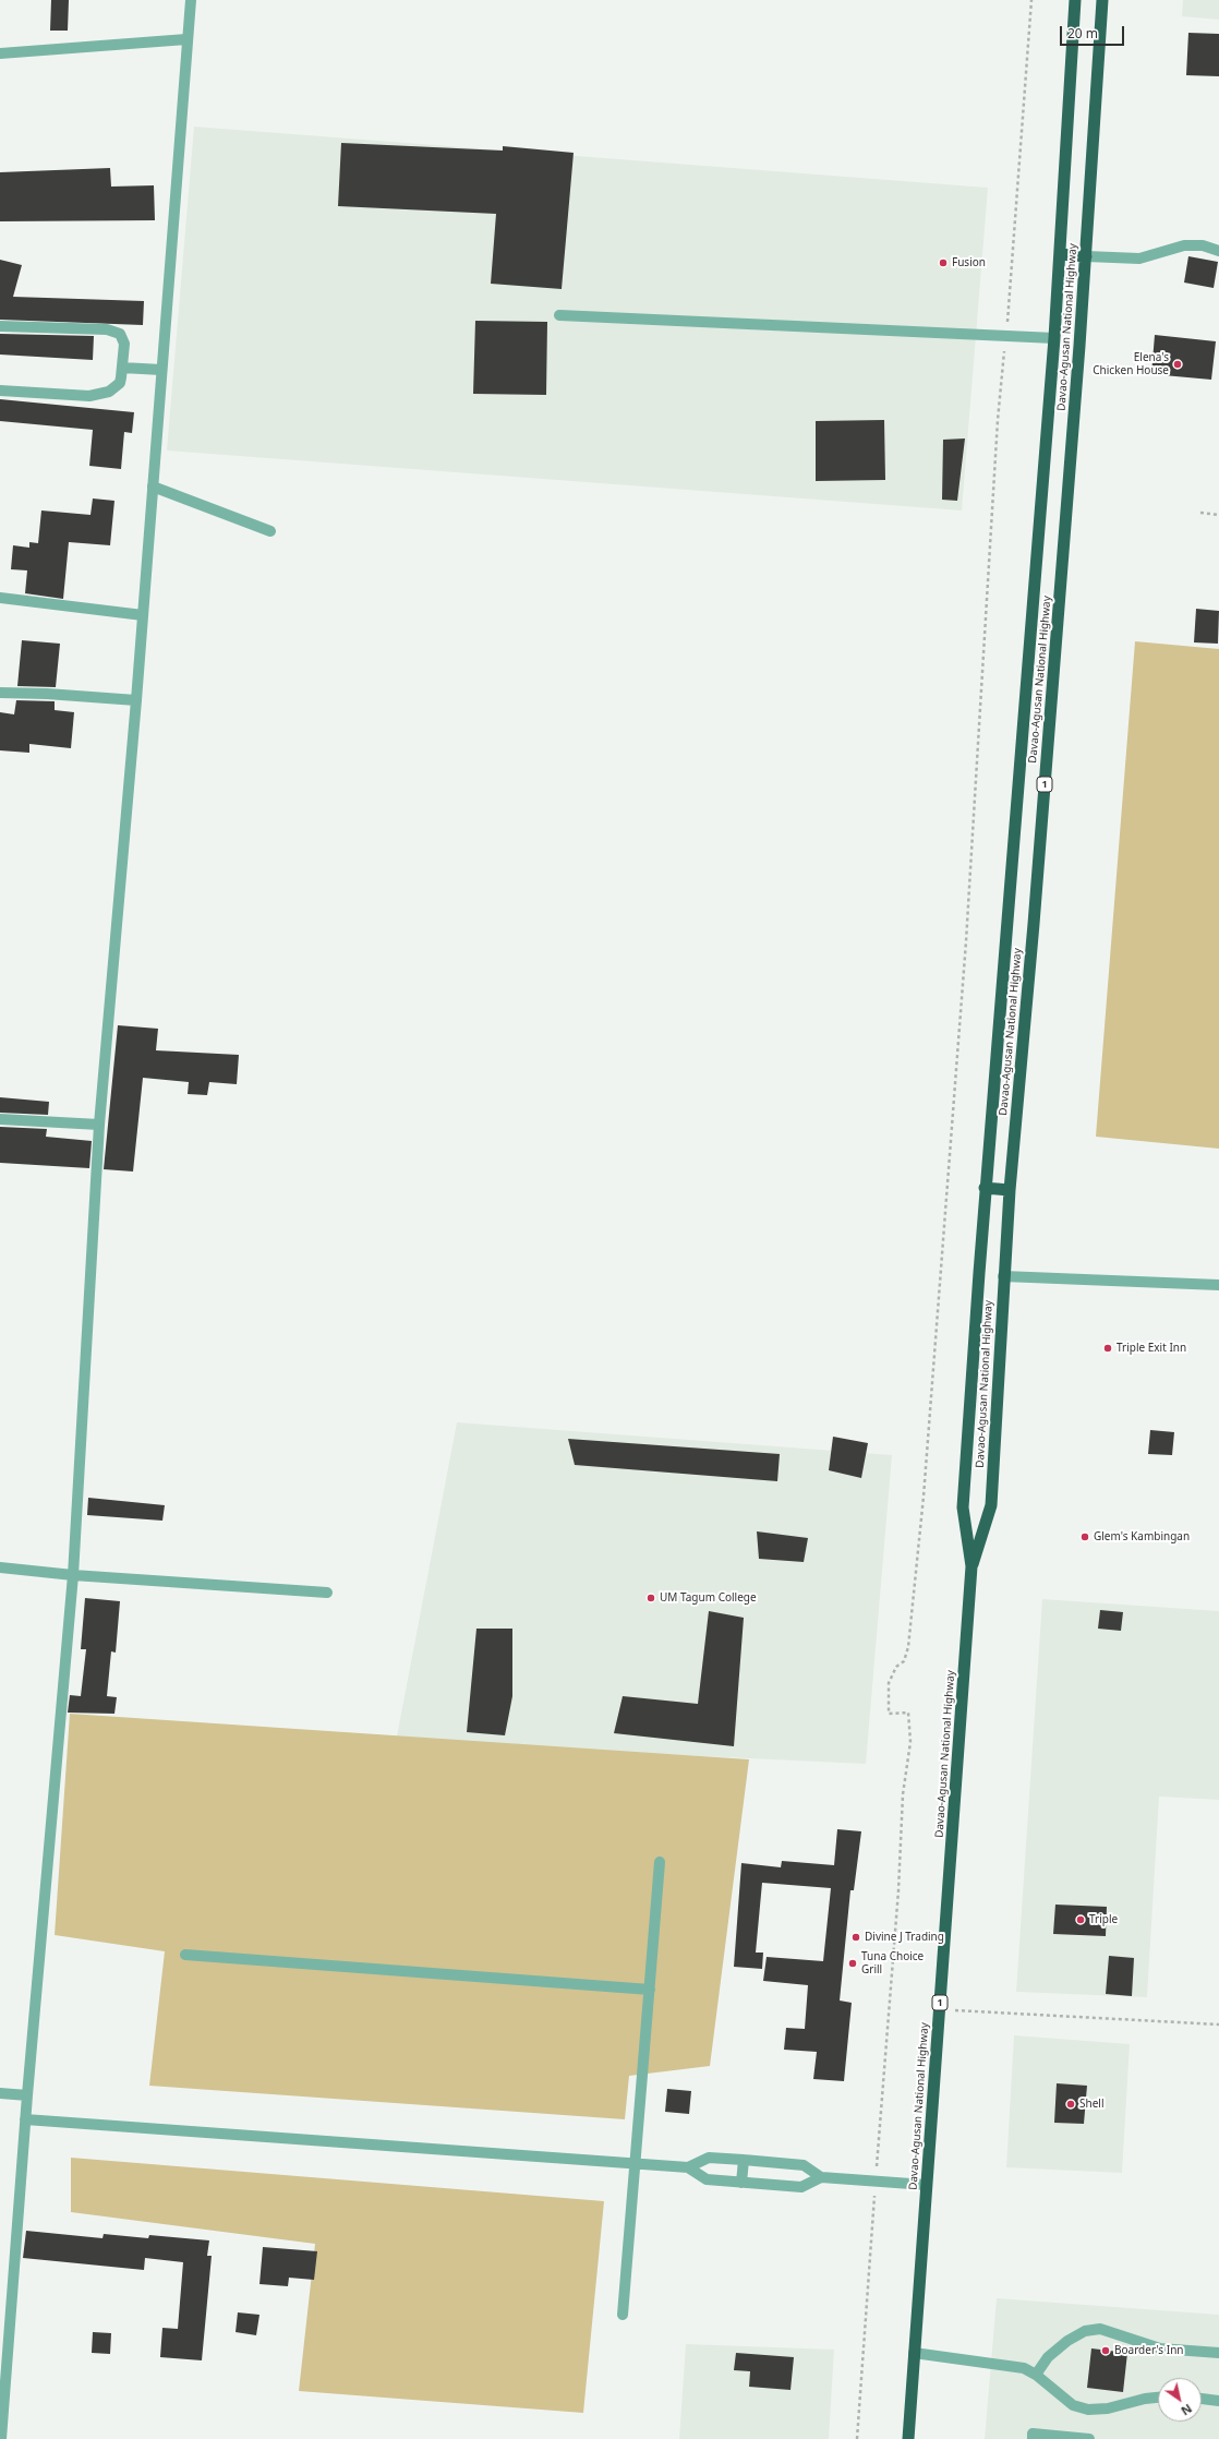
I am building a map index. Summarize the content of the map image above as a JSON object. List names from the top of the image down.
{
  "streets": {
    "highway": ["Davao-Agusan National Highway", "1"]
  },
  "places": [
    "Fusion",
    "Elena's Chicken House",
    "Triple Exit Inn",
    "Glem's Kambingan",
    "UM Tagum College",
    "Triple",
    "Divine J Trading",
    "Tuna Choice Grill",
    "Shell",
    "Boarder's Inn"
  ],
  "scale_bar": "20 m",
  "north": "bottom right"
}
